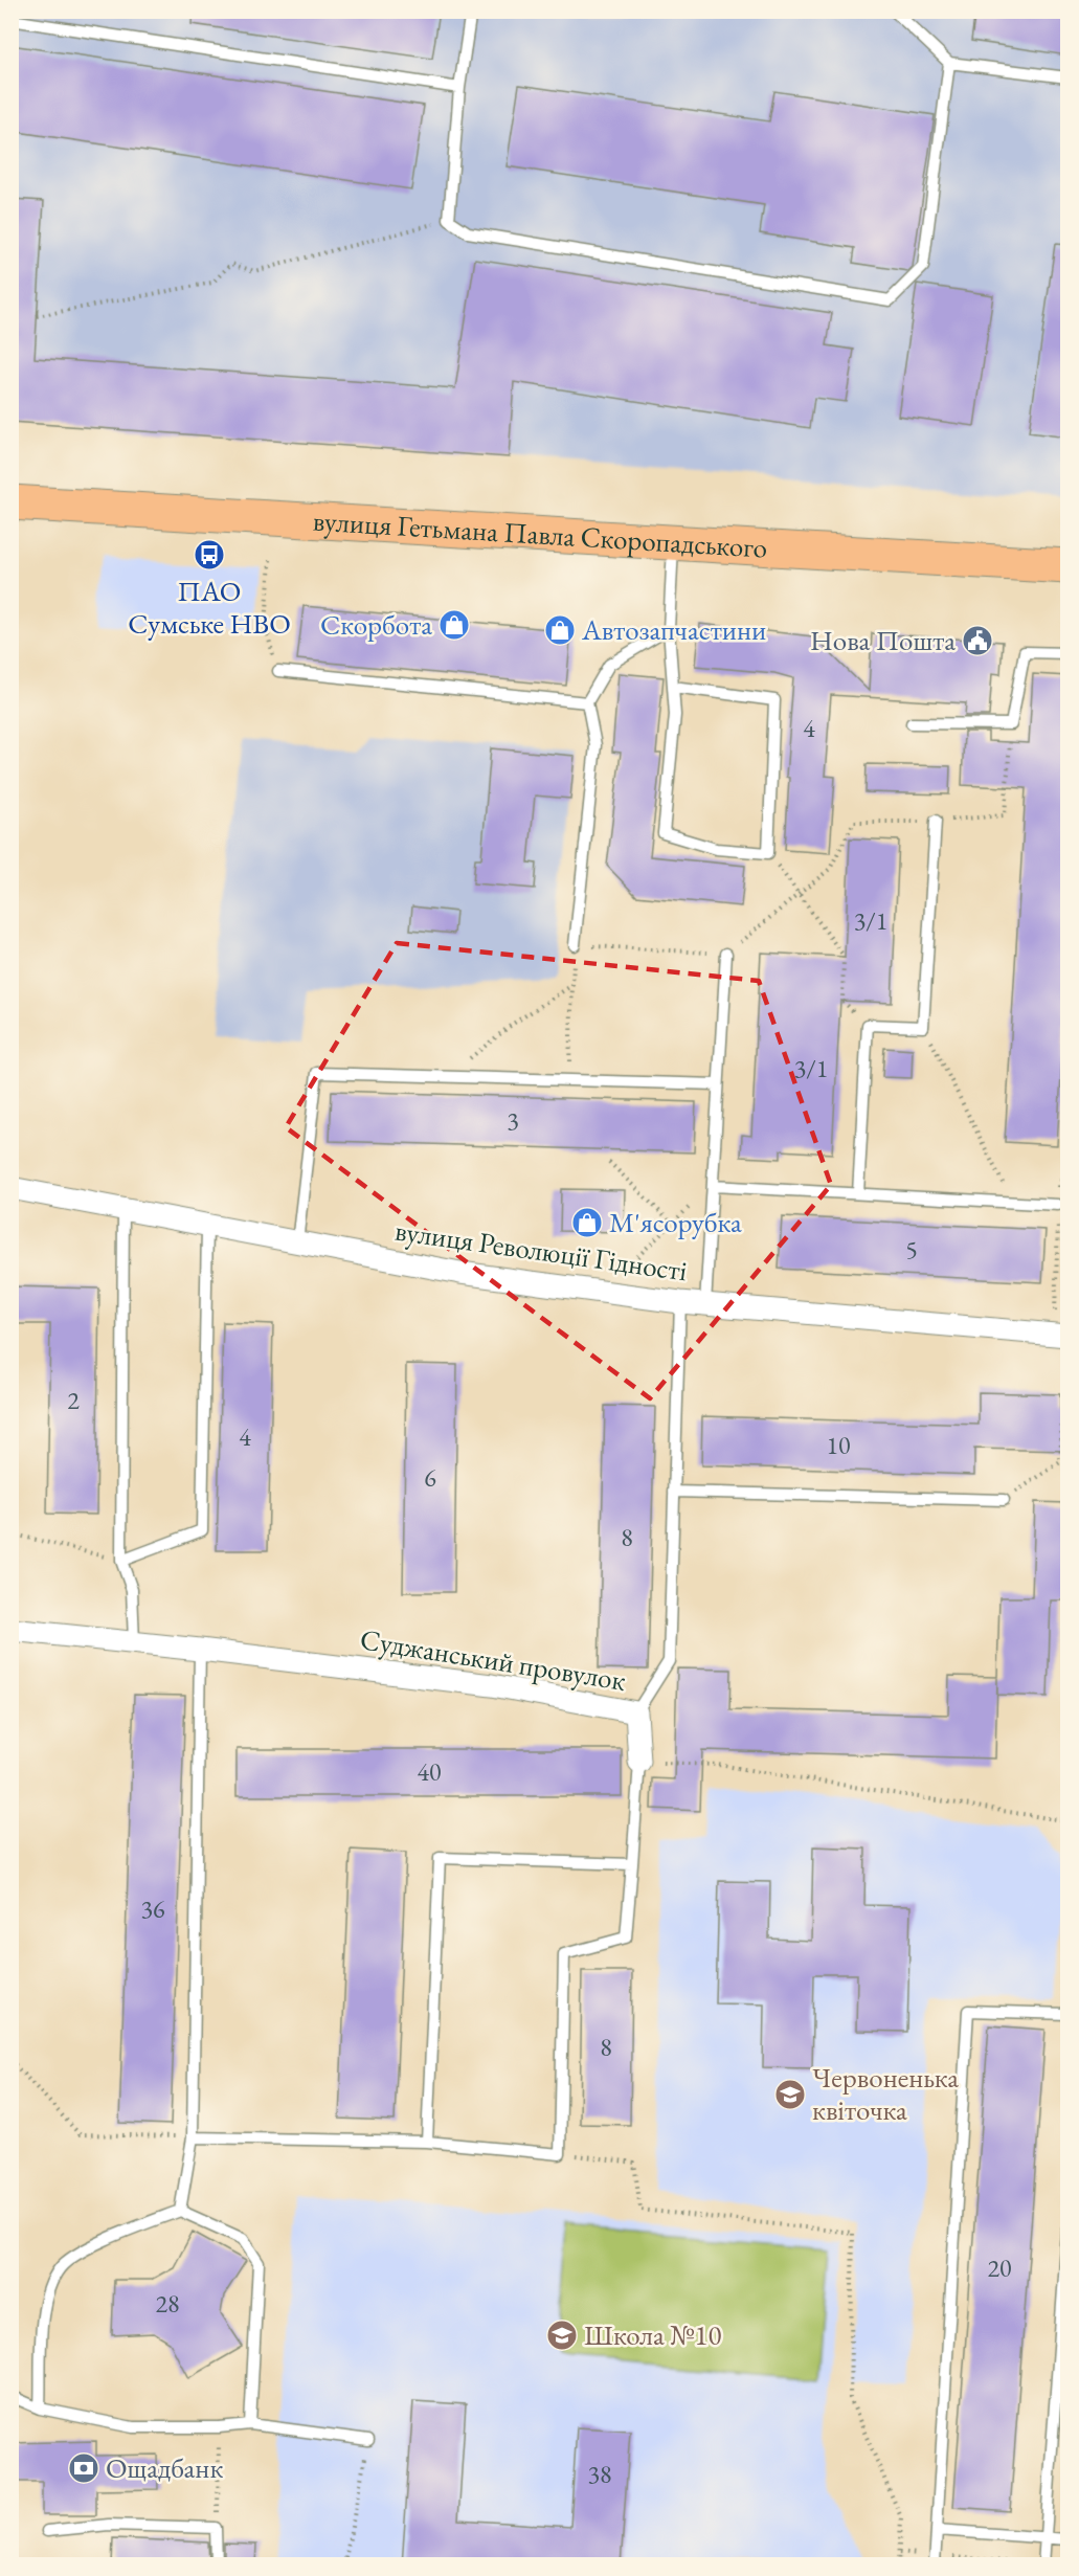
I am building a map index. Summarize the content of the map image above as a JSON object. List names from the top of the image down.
{
  "streets": {
    "main road": ["вулиця Гетьмана Павла Скоропадського"],
    "street": ["вулиця Революції Гідності", "Суджанський провулок"]
  },
  "places": {
    "bus stop": ["ПАО Сумське НВО"],
    "shop": ["Скорбота", "Автозапчастини", "М'ясорубка"],
    "public building": ["Нова Пошта"],
    "school or university": ["Червоненька квіточка", "Школа №10"],
    "bank": ["Ощадбанк"]
  },
  "house_numbers": [
    "4",
    "3/1",
    "3/1",
    "3",
    "5",
    "2",
    "4",
    "10",
    "6",
    "8",
    "40",
    "36",
    "8",
    "20",
    "28",
    "38"
  ]
}
